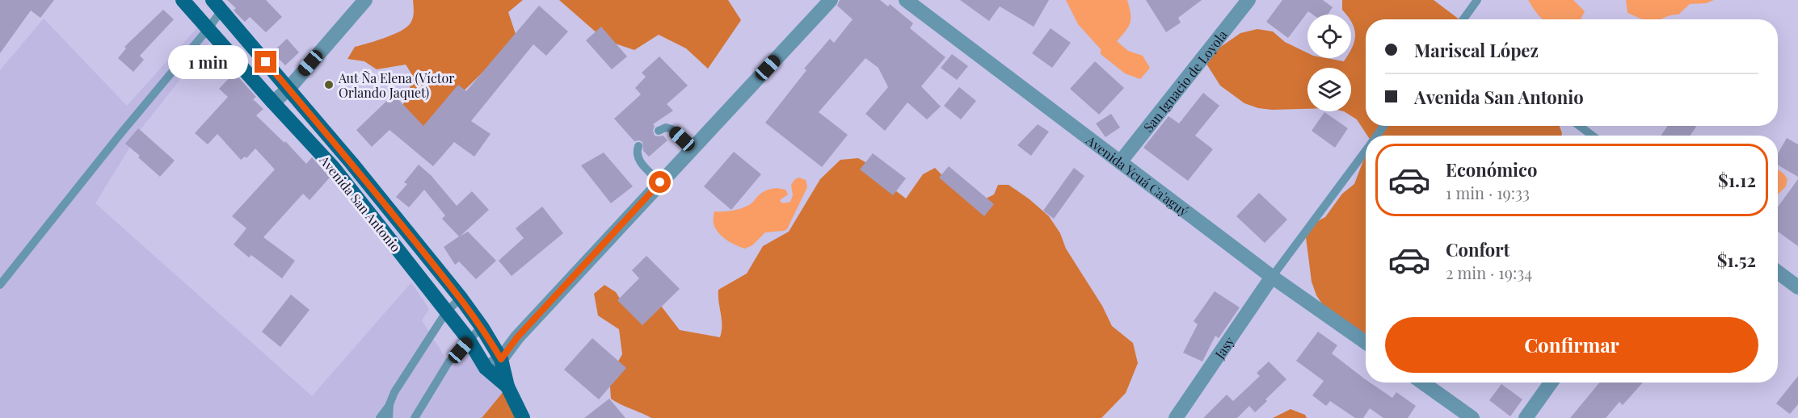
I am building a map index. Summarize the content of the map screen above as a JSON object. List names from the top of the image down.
{
  "streets": {
    "main road": ["Avenida San Antonio"],
    "street": ["San Ignacio de Loyola", "Avenida Ycuá Ca'aguý", "Jasy"]
  },
  "crossings": [
    ["San Ignacio de Loyola", "Avenida Ycuá Ca'aguý"],
    ["Avenida Ycuá Ca'aguý", "Jasy"]
  ],
  "places": ["Aut Ña Elena (Víctor Orlando Jaquet)"],
  "page": {
    "banner": ["Mariscal López", "Avenida San Antonio"],
    "bubble": "1 min",
    "list": [
      {
        "name": "Económico",
        "note": "1 min · 19:33",
        "value": "$1.12"
      },
      {
        "name": "Confort",
        "note": "2 min · 19:34",
        "value": "$1.52"
      }
    ],
    "buttons": "Confirmar"
  }
}
